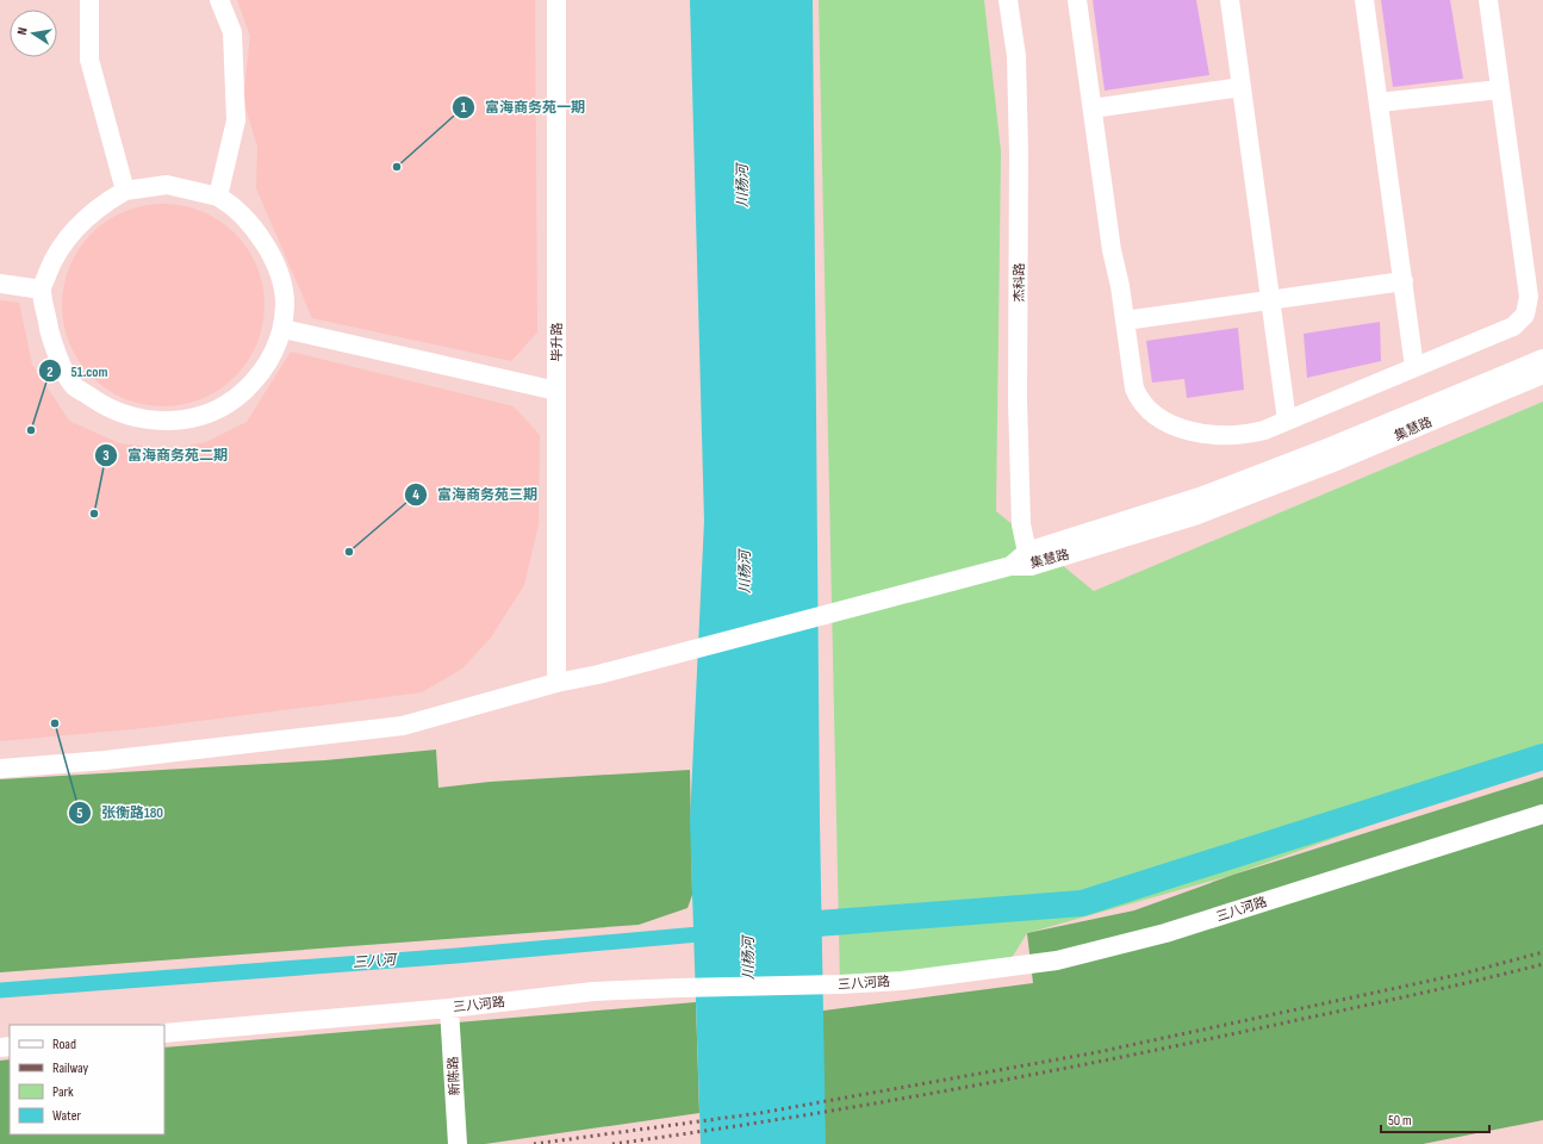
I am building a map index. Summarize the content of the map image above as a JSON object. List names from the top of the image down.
{
  "streets": {
    "street": [
      "杰科路",
      "毕升路",
      "集慧路",
      "三八河路",
      "新陈路"
    ]
  },
  "crossings": [
    ["杰科路", "集慧路"],
    ["毕升路", "集慧路"],
    ["三八河路", "新陈路"]
  ],
  "water": ["川杨河", "三八河"],
  "places": [
    "富海商务苑一期",
    "51.com",
    "富海商务苑二期",
    "富海商务苑三期",
    "张衡路180"
  ],
  "legend": [
    "Road",
    "Railway",
    "Park",
    "Water"
  ],
  "scale_bar": "50 m",
  "north": "left"
}
